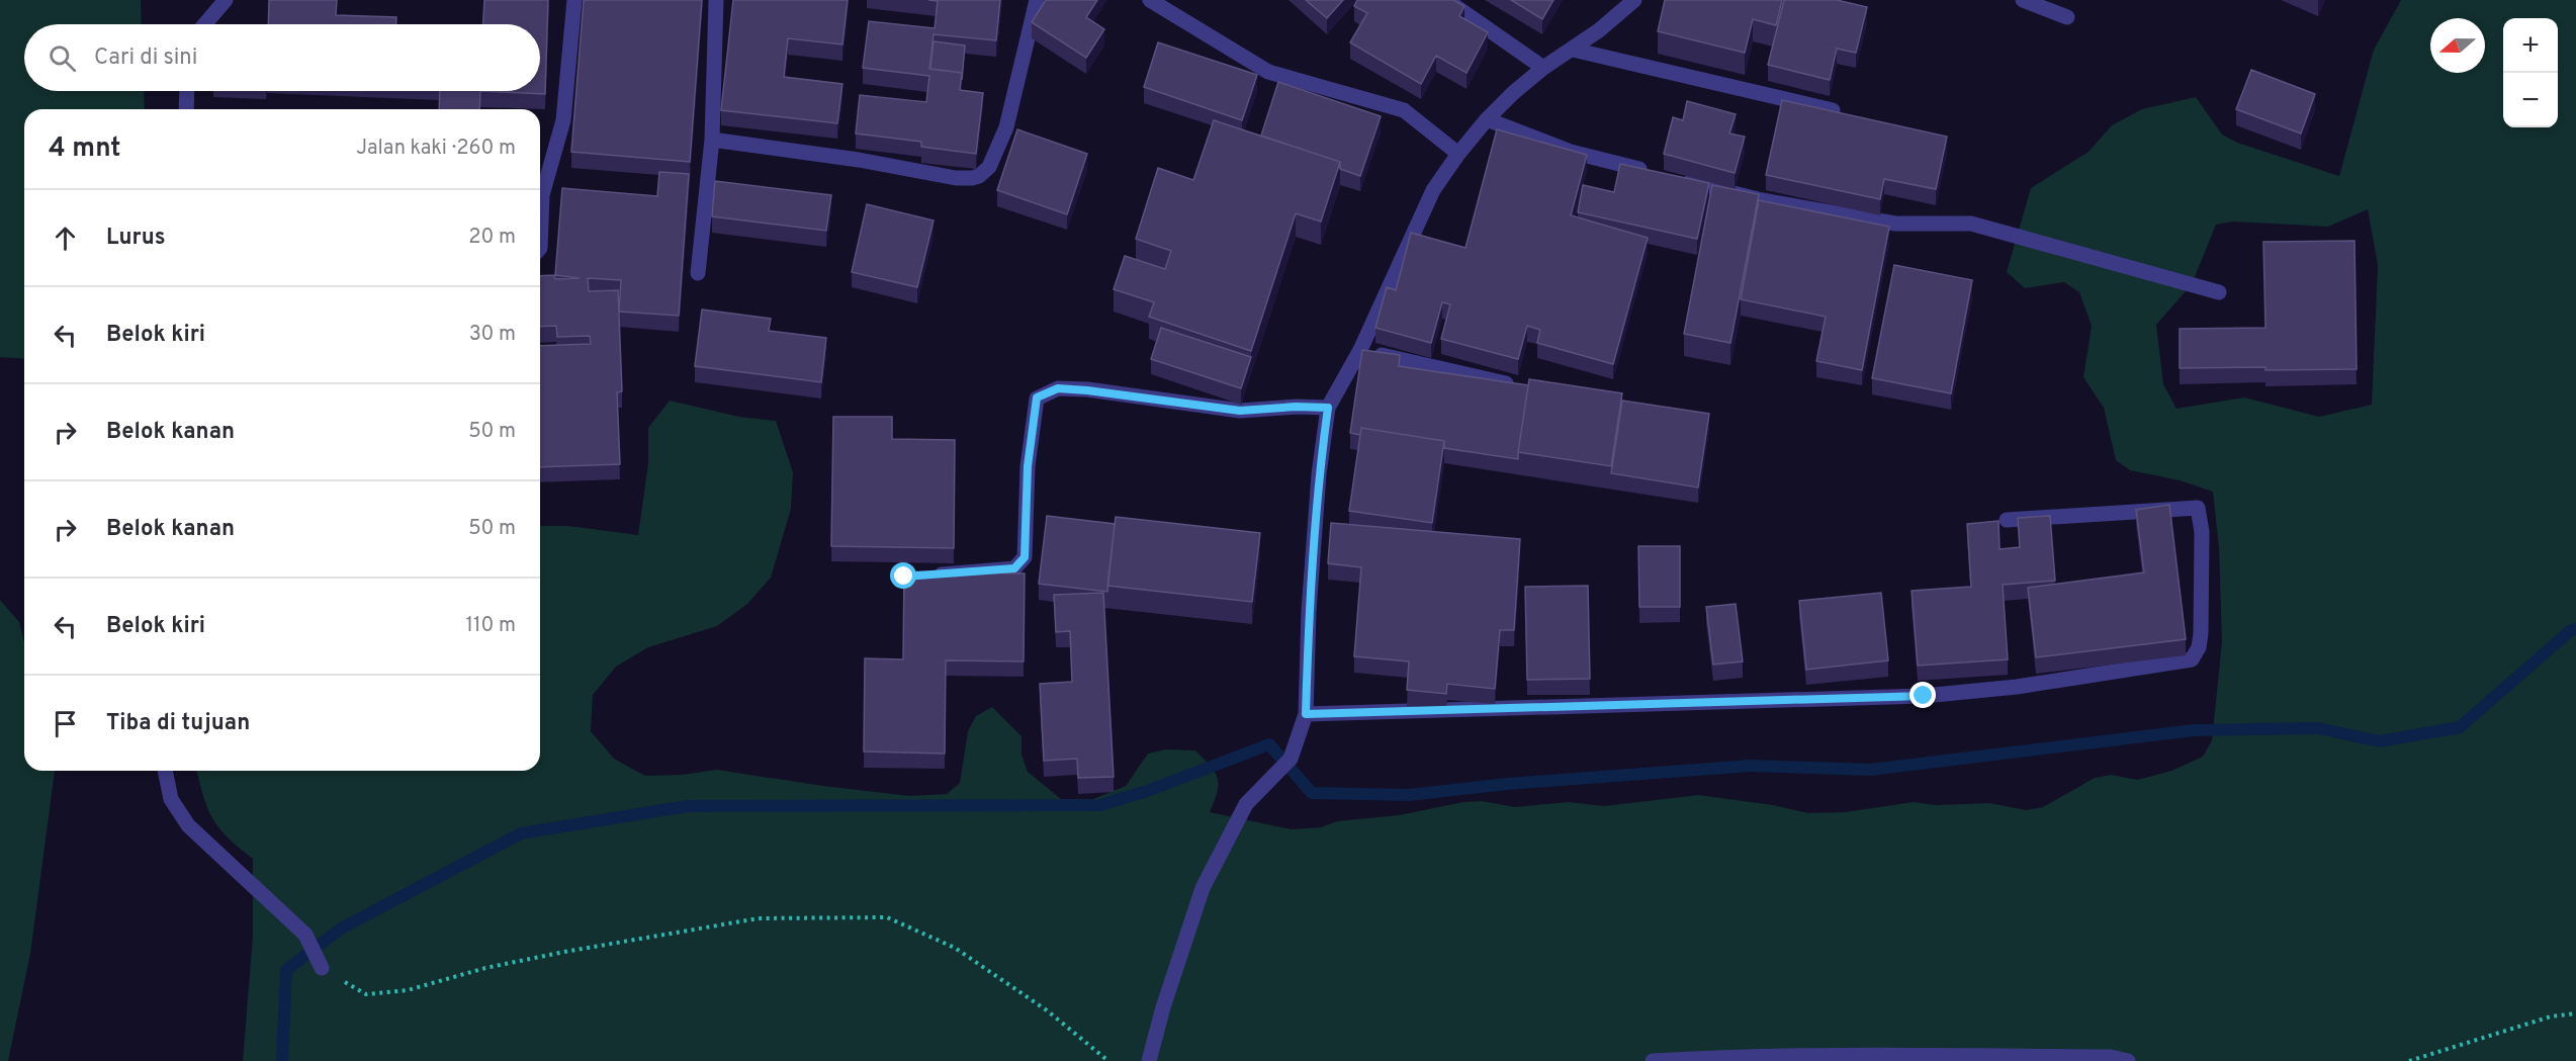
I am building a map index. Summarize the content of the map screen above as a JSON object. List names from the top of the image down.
{
  "north": "left",
  "page": {
    "map_buttons": ["+", "−"],
    "search": "Cari di sini",
    "heading": ["4 mnt", "Jalan kaki · 260 m"],
    "list": [
      ["Lurus", "20 m"],
      ["Belok kiri", "30 m"],
      ["Belok kanan", "50 m"],
      ["Belok kanan", "50 m"],
      ["Belok kiri", "110 m"],
      "Tiba di tujuan"
    ]
  }
}
